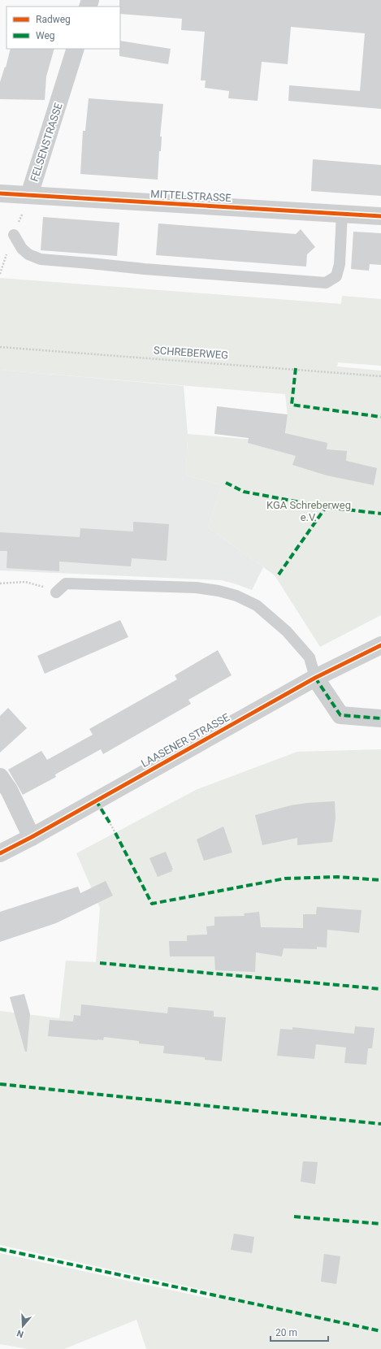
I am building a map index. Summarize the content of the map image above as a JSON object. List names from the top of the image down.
{
  "streets": {
    "street": ["FELSENSTRASSE", "MITTELSTRASSE", "LAASENER STRASSE"],
    "path": ["SCHREBERWEG"]
  },
  "crossings": [
    ["FELSENSTRASSE", "MITTELSTRASSE"]
  ],
  "parks": ["KGA Schreberweg e.V."],
  "legend": ["Radweg", "Weg"],
  "scale_bar": "20 m",
  "north": "bottom"
}
